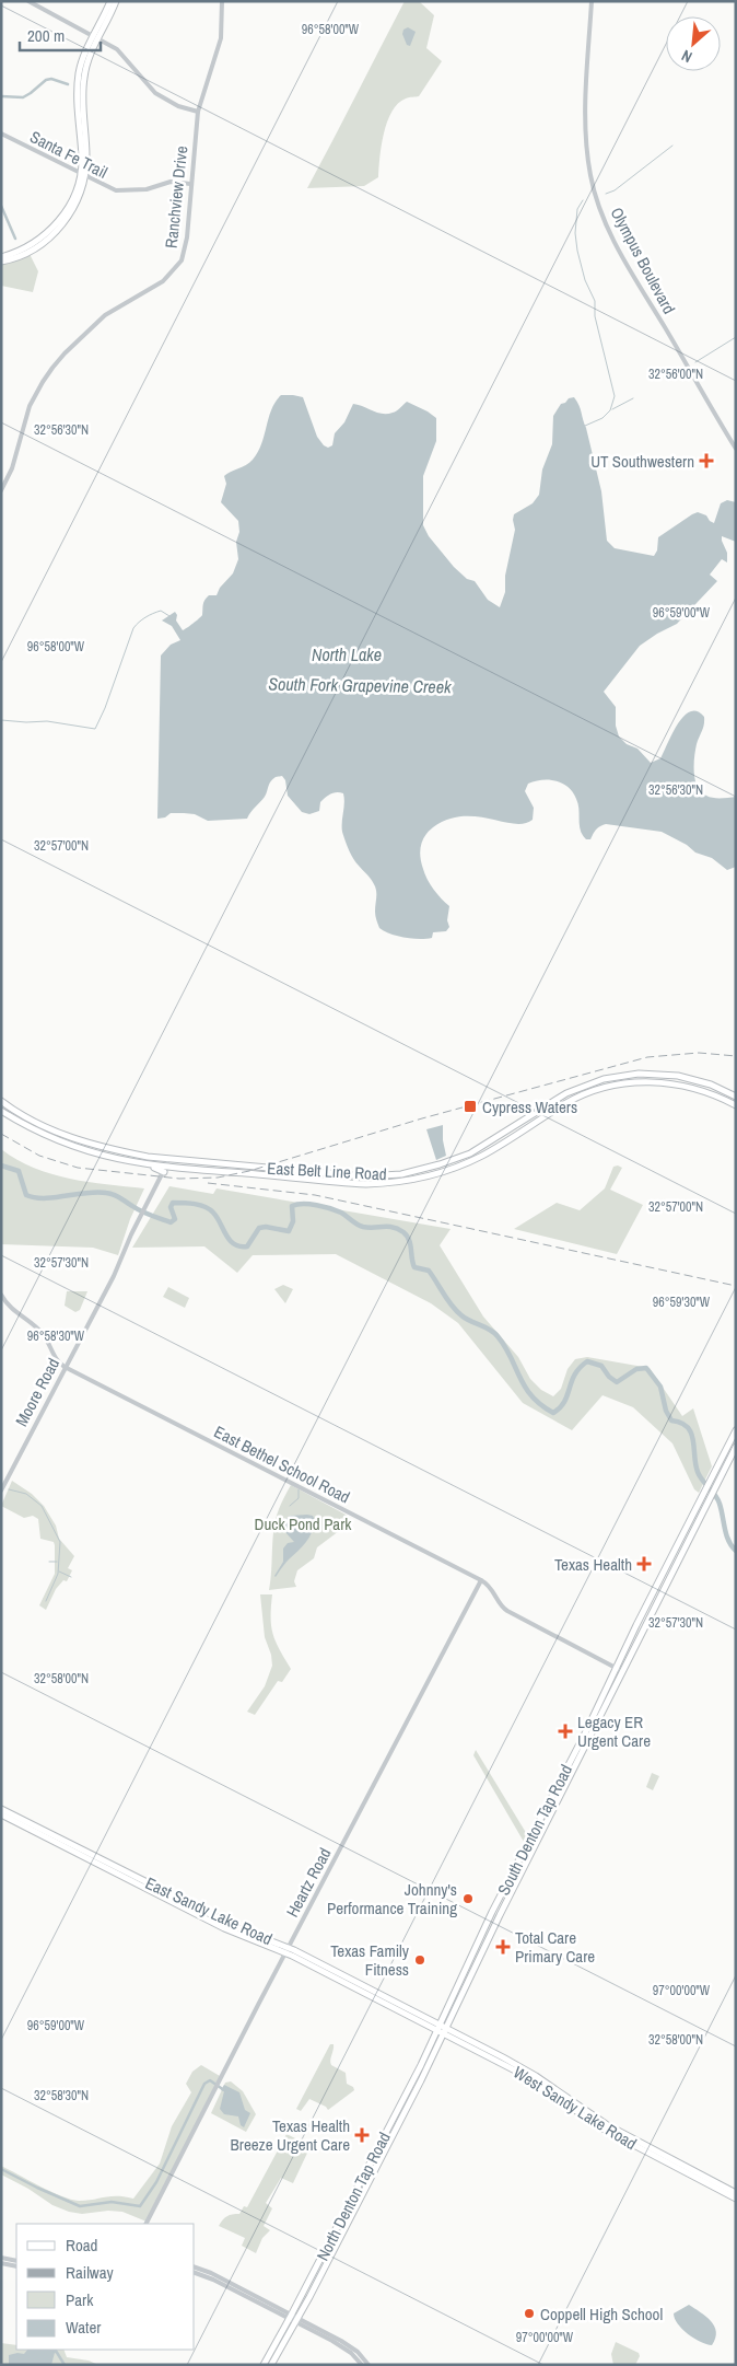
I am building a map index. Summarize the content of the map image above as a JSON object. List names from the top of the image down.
{
  "streets": {
    "main road": [
      "East Belt Line Road",
      "South Denton Tap Road",
      "East Sandy Lake Road",
      "West Sandy Lake Road",
      "North Denton Tap Road"
    ],
    "street": [
      "Santa Fe Trail",
      "Ranchview Drive",
      "Olympus Boulevard",
      "Moore Road",
      "East Bethel School Road",
      "Heartz Road"
    ]
  },
  "crossings": [
    ["Santa Fe Trail", "Ranchview Drive"],
    ["East Belt Line Road", "Moore Road"],
    ["Moore Road", "East Bethel School Road"],
    ["East Bethel School Road", "South Denton Tap Road"],
    ["East Bethel School Road", "Heartz Road"],
    ["South Denton Tap Road", "East Sandy Lake Road"],
    ["South Denton Tap Road", "West Sandy Lake Road"],
    ["South Denton Tap Road", "North Denton Tap Road"],
    ["Heartz Road", "East Sandy Lake Road"],
    ["East Sandy Lake Road", "West Sandy Lake Road"],
    ["East Sandy Lake Road", "North Denton Tap Road"],
    ["West Sandy Lake Road", "North Denton Tap Road"]
  ],
  "water": ["North Lake", "South Fork Grapevine Creek"],
  "parks": ["Duck Pond Park"],
  "places": {
    "health": [
      "UT Southwestern",
      "Texas Health",
      "Legacy ER Urgent Care",
      "Total Care Primary Care",
      "Texas Health Breeze Urgent Care"
    ],
    "transit": ["Cypress Waters"],
    "other": ["Johnny's Performance Training", "Texas Family Fitness", "Coppell High School"]
  },
  "legend": [
    "Road",
    "Railway",
    "Park",
    "Water"
  ],
  "scale_bar": "200 m",
  "north": "bottom left",
  "coordinates": [
    "96°58'00\"W",
    "32°56'00\"N",
    "32°56'30\"N",
    "96°59'00\"W",
    "32°57'00\"N",
    "32°57'30\"N",
    "96°59'30\"W",
    "96°58'30\"W",
    "32°58'00\"N",
    "97°00'00\"W",
    "32°58'30\"N"
  ]
}
